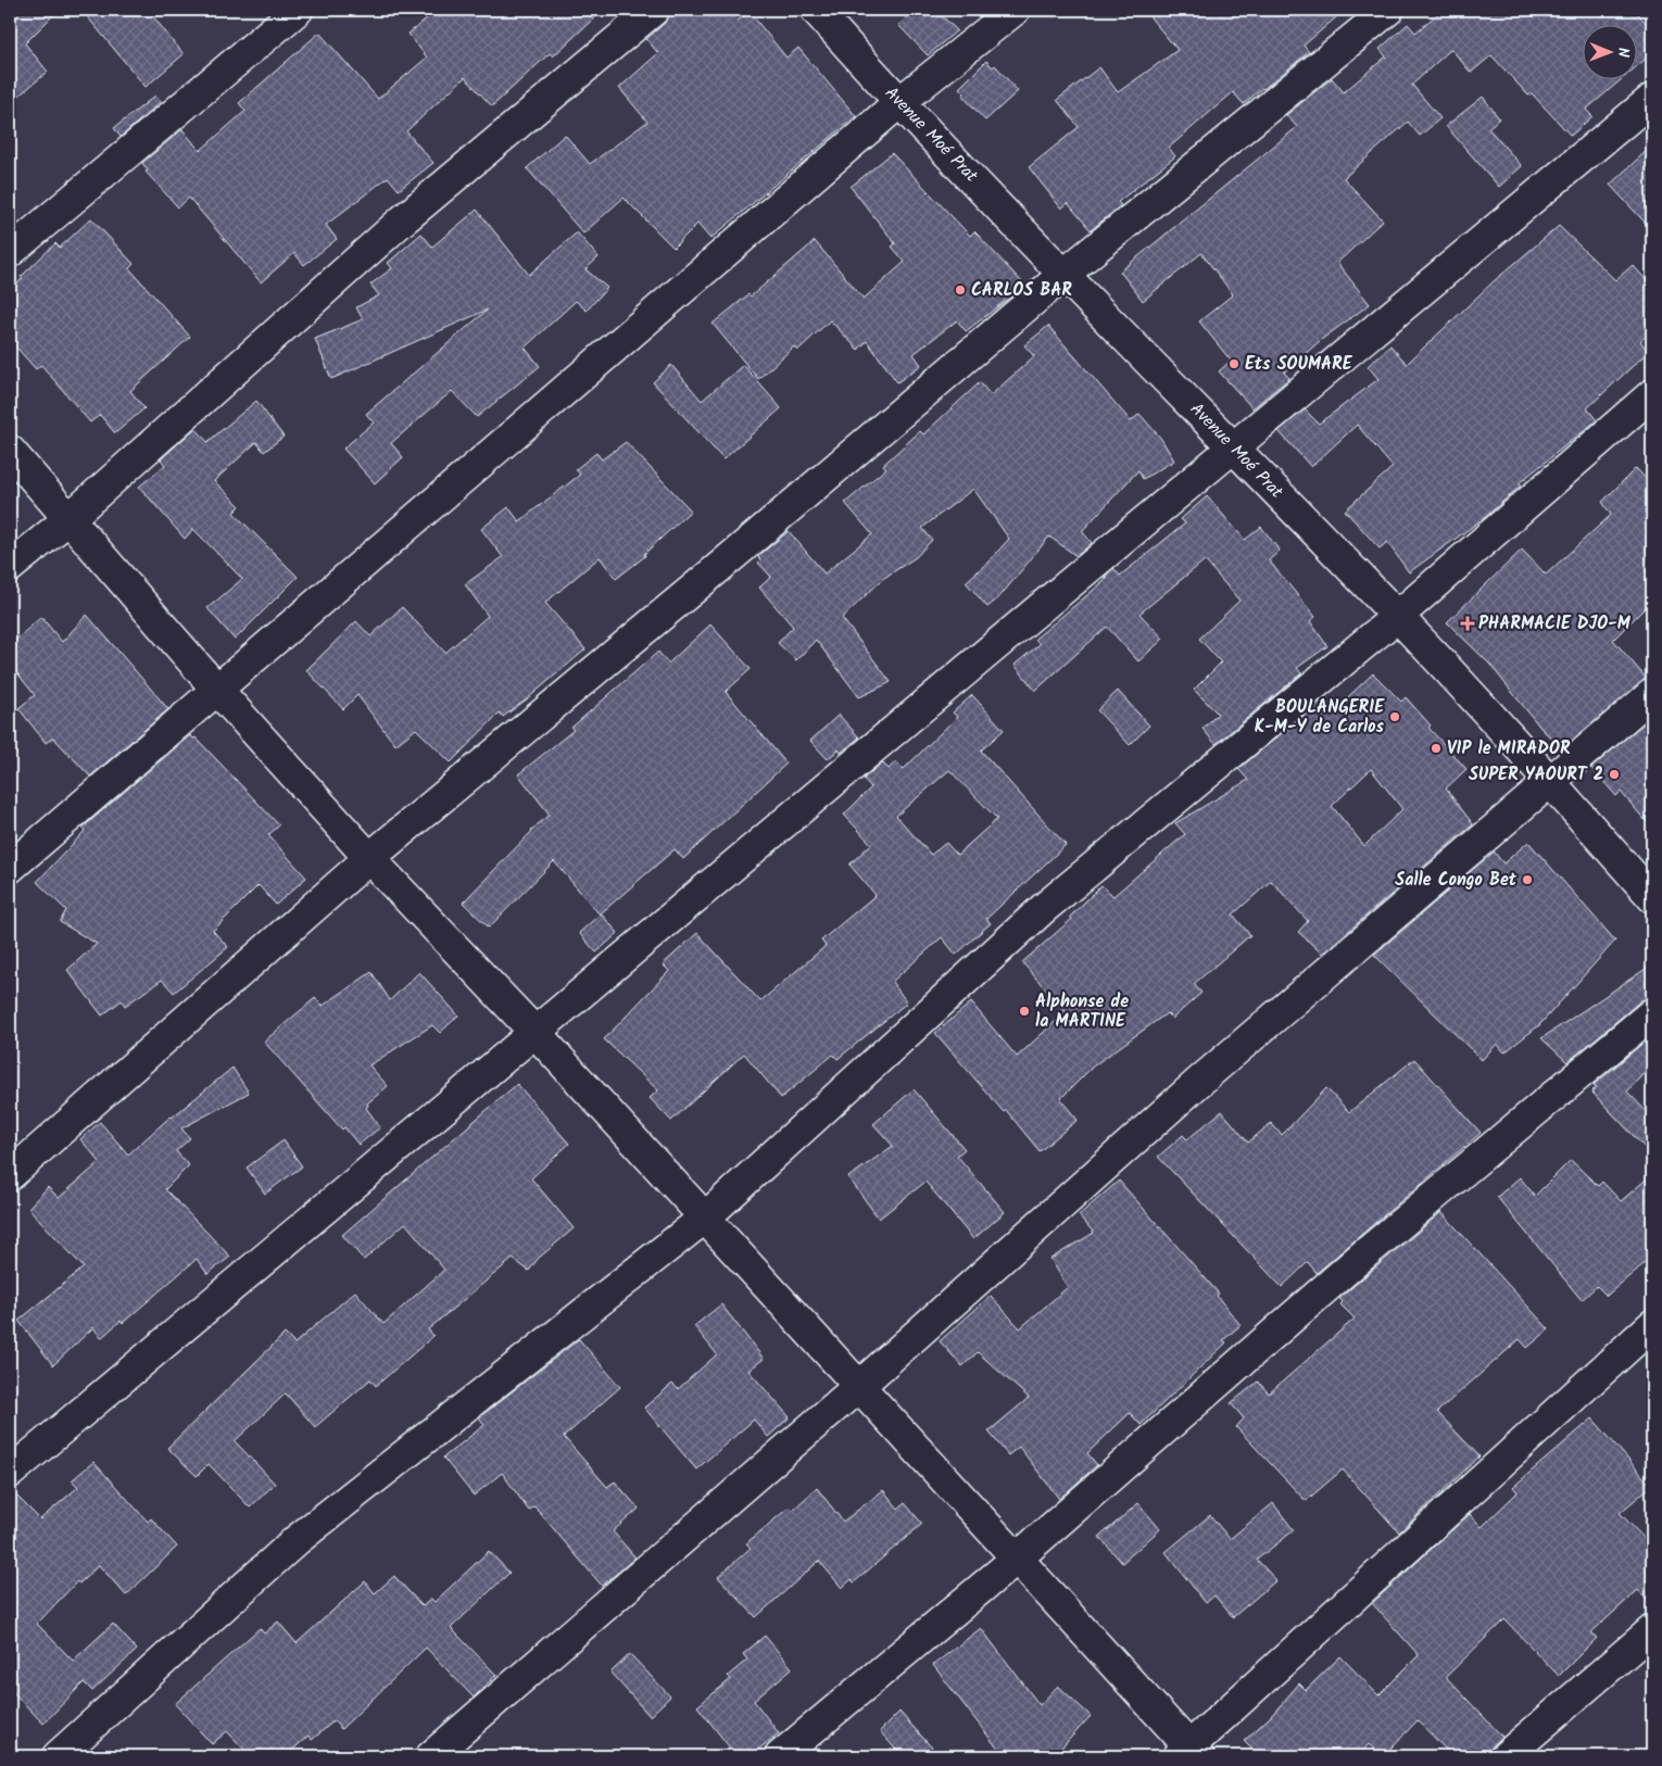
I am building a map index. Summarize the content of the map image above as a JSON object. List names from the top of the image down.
{
  "streets": {
    "street": ["Avenue Moé Prat"]
  },
  "places": {
    "other": [
      "CARLOS BAR",
      "Ets SOUMARE",
      "BOULANGERIE K-M-Y de Carlos",
      "VIP le MIRADOR",
      "SUPER YAOURT 2",
      "Salle Congo Bet",
      "Alphonse de la MARTINE"
    ],
    "health": ["PHARMACIE DJO-M"]
  },
  "north": "right"
}
